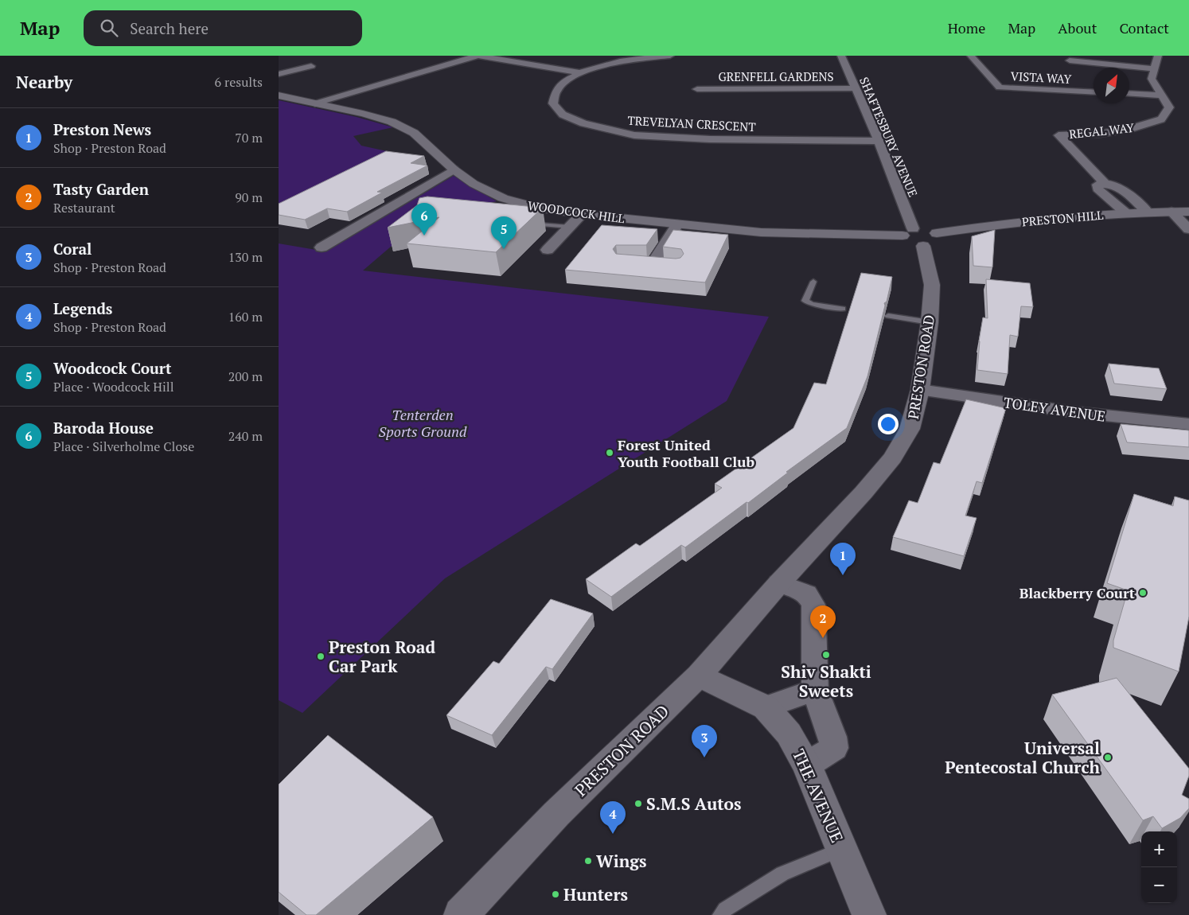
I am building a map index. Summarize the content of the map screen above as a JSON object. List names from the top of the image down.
{
  "streets": {
    "street": [
      "GRENFELL GARDENS",
      "VISTA WAY",
      "TREVELYAN CRESCENT",
      "REGAL WAY",
      "SHAFTESBURY AVENUE",
      "WOODCOCK HILL",
      "PRESTON HILL",
      "PRESTON ROAD",
      "TOLEY AVENUE",
      "THE AVENUE"
    ]
  },
  "crossings": [
    ["GRENFELL GARDENS", "SHAFTESBURY AVENUE"],
    ["TREVELYAN CRESCENT", "SHAFTESBURY AVENUE"],
    ["REGAL WAY", "PRESTON HILL"],
    ["SHAFTESBURY AVENUE", "WOODCOCK HILL"],
    ["WOODCOCK HILL", "PRESTON HILL"],
    ["WOODCOCK HILL", "PRESTON ROAD"],
    ["PRESTON HILL", "PRESTON ROAD"],
    ["PRESTON ROAD", "TOLEY AVENUE"],
    ["PRESTON ROAD", "THE AVENUE"]
  ],
  "parks": ["Tenterden Sports Ground"],
  "places": [
    "Forest United Youth Football Club",
    "Blackberry Court",
    "Shiv Shakti Sweets",
    "Preston Road Car Park",
    "Universal Pentecostal Church",
    "S.M.S Autos",
    "Wings",
    "Hunters"
  ],
  "north": "top right",
  "page": {
    "header": "Map",
    "search": "Search here",
    "nav": [
      "Home",
      "Map",
      "About",
      "Contact"
    ],
    "heading": ["Nearby", "6 results"],
    "list": [
      {
        "mark": "1",
        "name": "Preston News",
        "note": "Shop · Preston Road",
        "value": "70 m"
      },
      {
        "mark": "2",
        "name": "Tasty Garden",
        "note": "Restaurant",
        "value": "90 m"
      },
      {
        "mark": "3",
        "name": "Coral",
        "note": "Shop · Preston Road",
        "value": "130 m"
      },
      {
        "mark": "4",
        "name": "Legends",
        "note": "Shop · Preston Road",
        "value": "160 m"
      },
      {
        "mark": "5",
        "name": "Woodcock Court",
        "note": "Place · Woodcock Hill",
        "value": "200 m"
      },
      {
        "mark": "6",
        "name": "Baroda House",
        "note": "Place · Silverholme Close",
        "value": "240 m"
      }
    ],
    "pins": [
      "6",
      "5",
      "1",
      "2",
      "3",
      "4"
    ],
    "map_buttons": ["+", "−"]
  }
}
